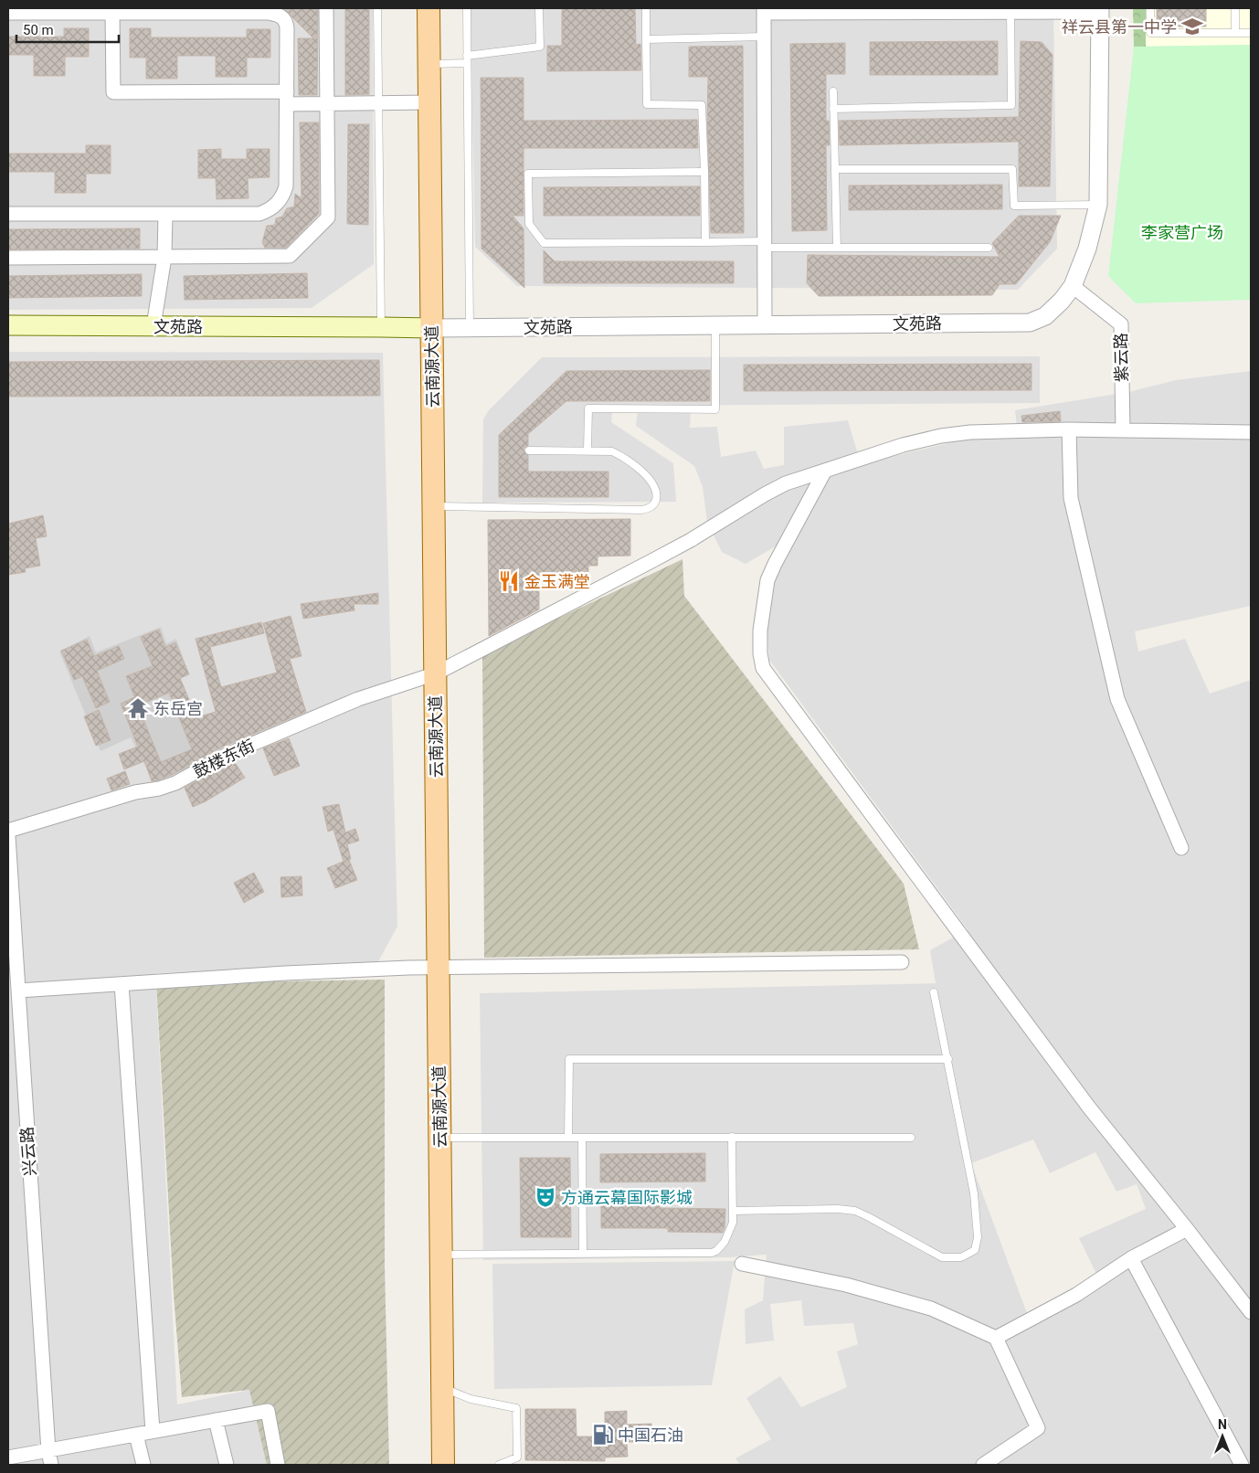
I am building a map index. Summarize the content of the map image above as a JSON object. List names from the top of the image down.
{
  "streets": {
    "main road": ["文苑路", "云南源大道"],
    "street": ["紫云路", "鼓楼东街", "兴云路"]
  },
  "crossings": [
    ["文苑路", "紫云路"],
    ["文苑路", "云南源大道"],
    ["云南源大道", "鼓楼东街"]
  ],
  "parks": ["李家营广场"],
  "places": {
    "school or university": ["祥云县第一中学"],
    "restaurant": ["金玉满堂"],
    "temple": ["东岳宫"],
    "theatre": ["方通云幕国际影城"],
    "fuel station": ["中国石油"]
  },
  "scale_bar": "50 m",
  "north": "top"
}
